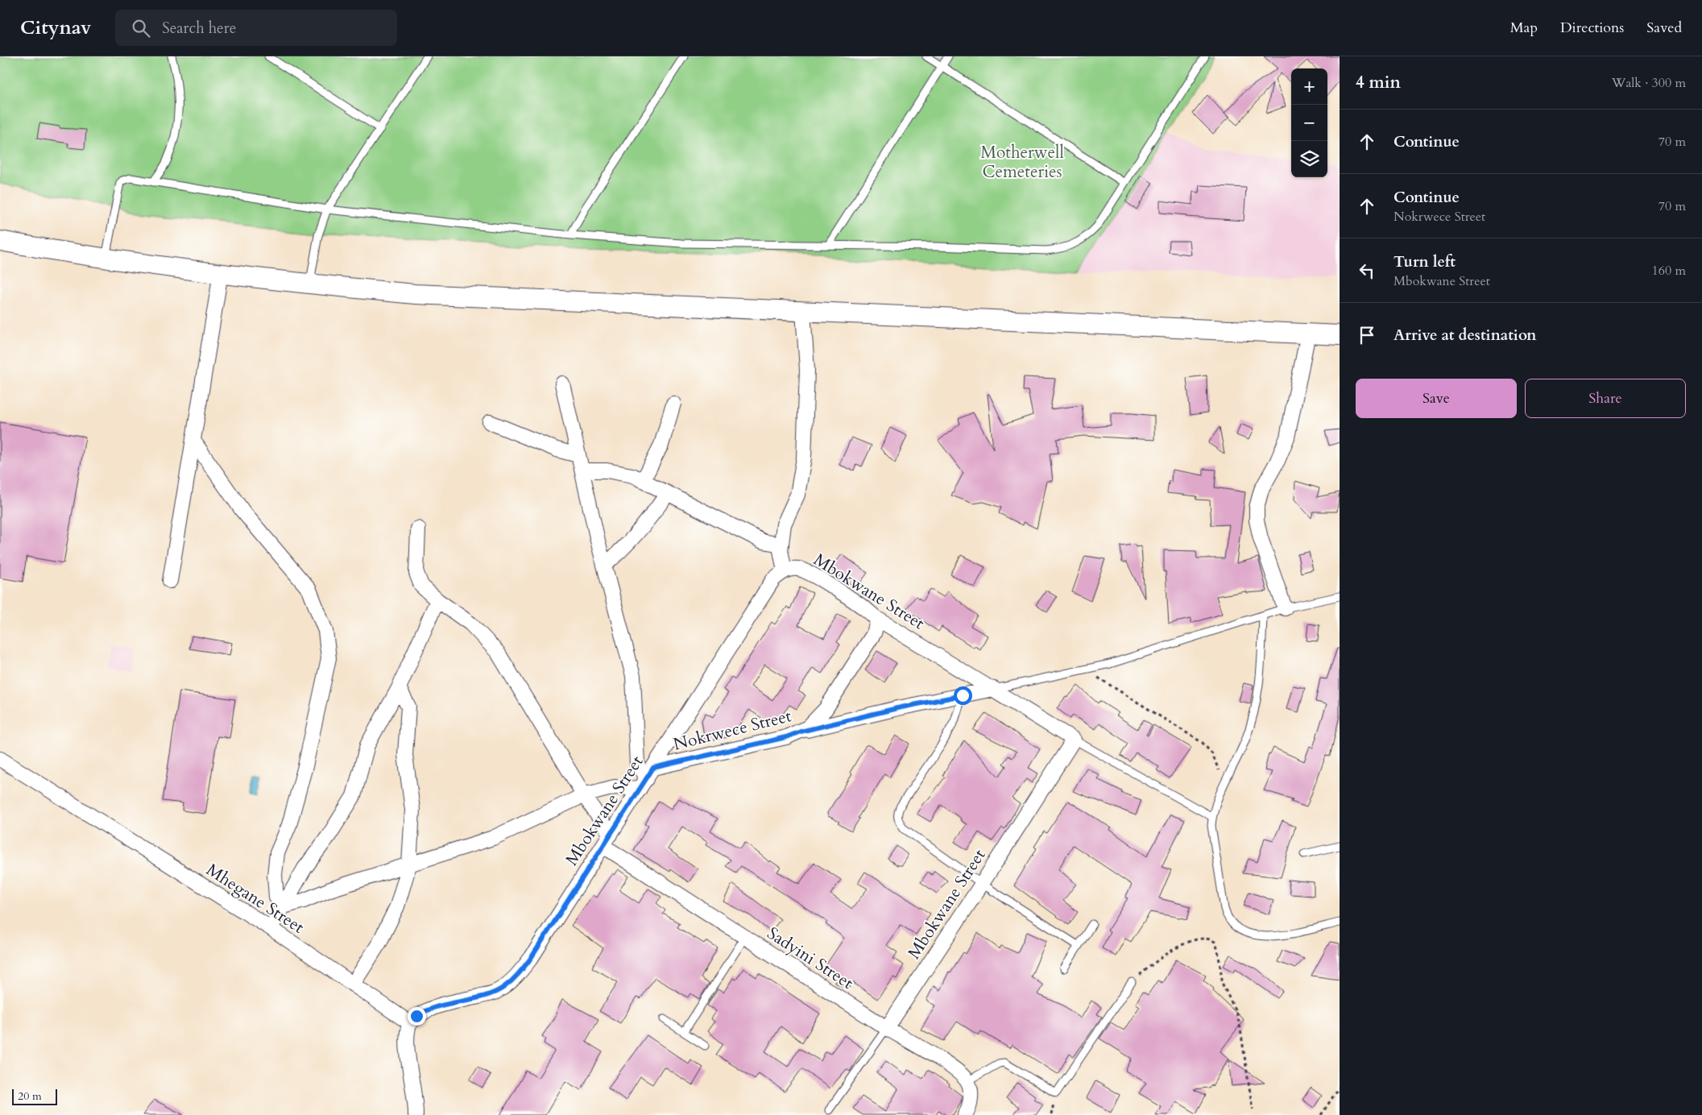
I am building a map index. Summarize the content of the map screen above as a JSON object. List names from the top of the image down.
{
  "streets": {
    "street": [
      "Mbokwane Street",
      "Nokrwece Street",
      "Mhegane Street",
      "Sadyini Street"
    ]
  },
  "crossings": [
    ["Mbokwane Street", "Nokrwece Street"],
    ["Mbokwane Street", "Mhegane Street"],
    ["Mbokwane Street", "Sadyini Street"]
  ],
  "parks": ["Motherwell Cemeteries"],
  "scale_bar": "20 m",
  "page": {
    "header": "Citynav",
    "search": "Search here",
    "nav": ["Map", "Directions", "Saved"],
    "heading": ["4 min", "Walk · 300 m"],
    "map_buttons": ["+", "−"],
    "list": [
      ["Continue", "70 m"],
      ["Continue", "Nokrwece Street", "70 m"],
      ["Turn left", "Mbokwane Street", "160 m"],
      "Arrive at destination"
    ],
    "buttons": ["Save", "Share"],
    "scale": "20 m"
  }
}
